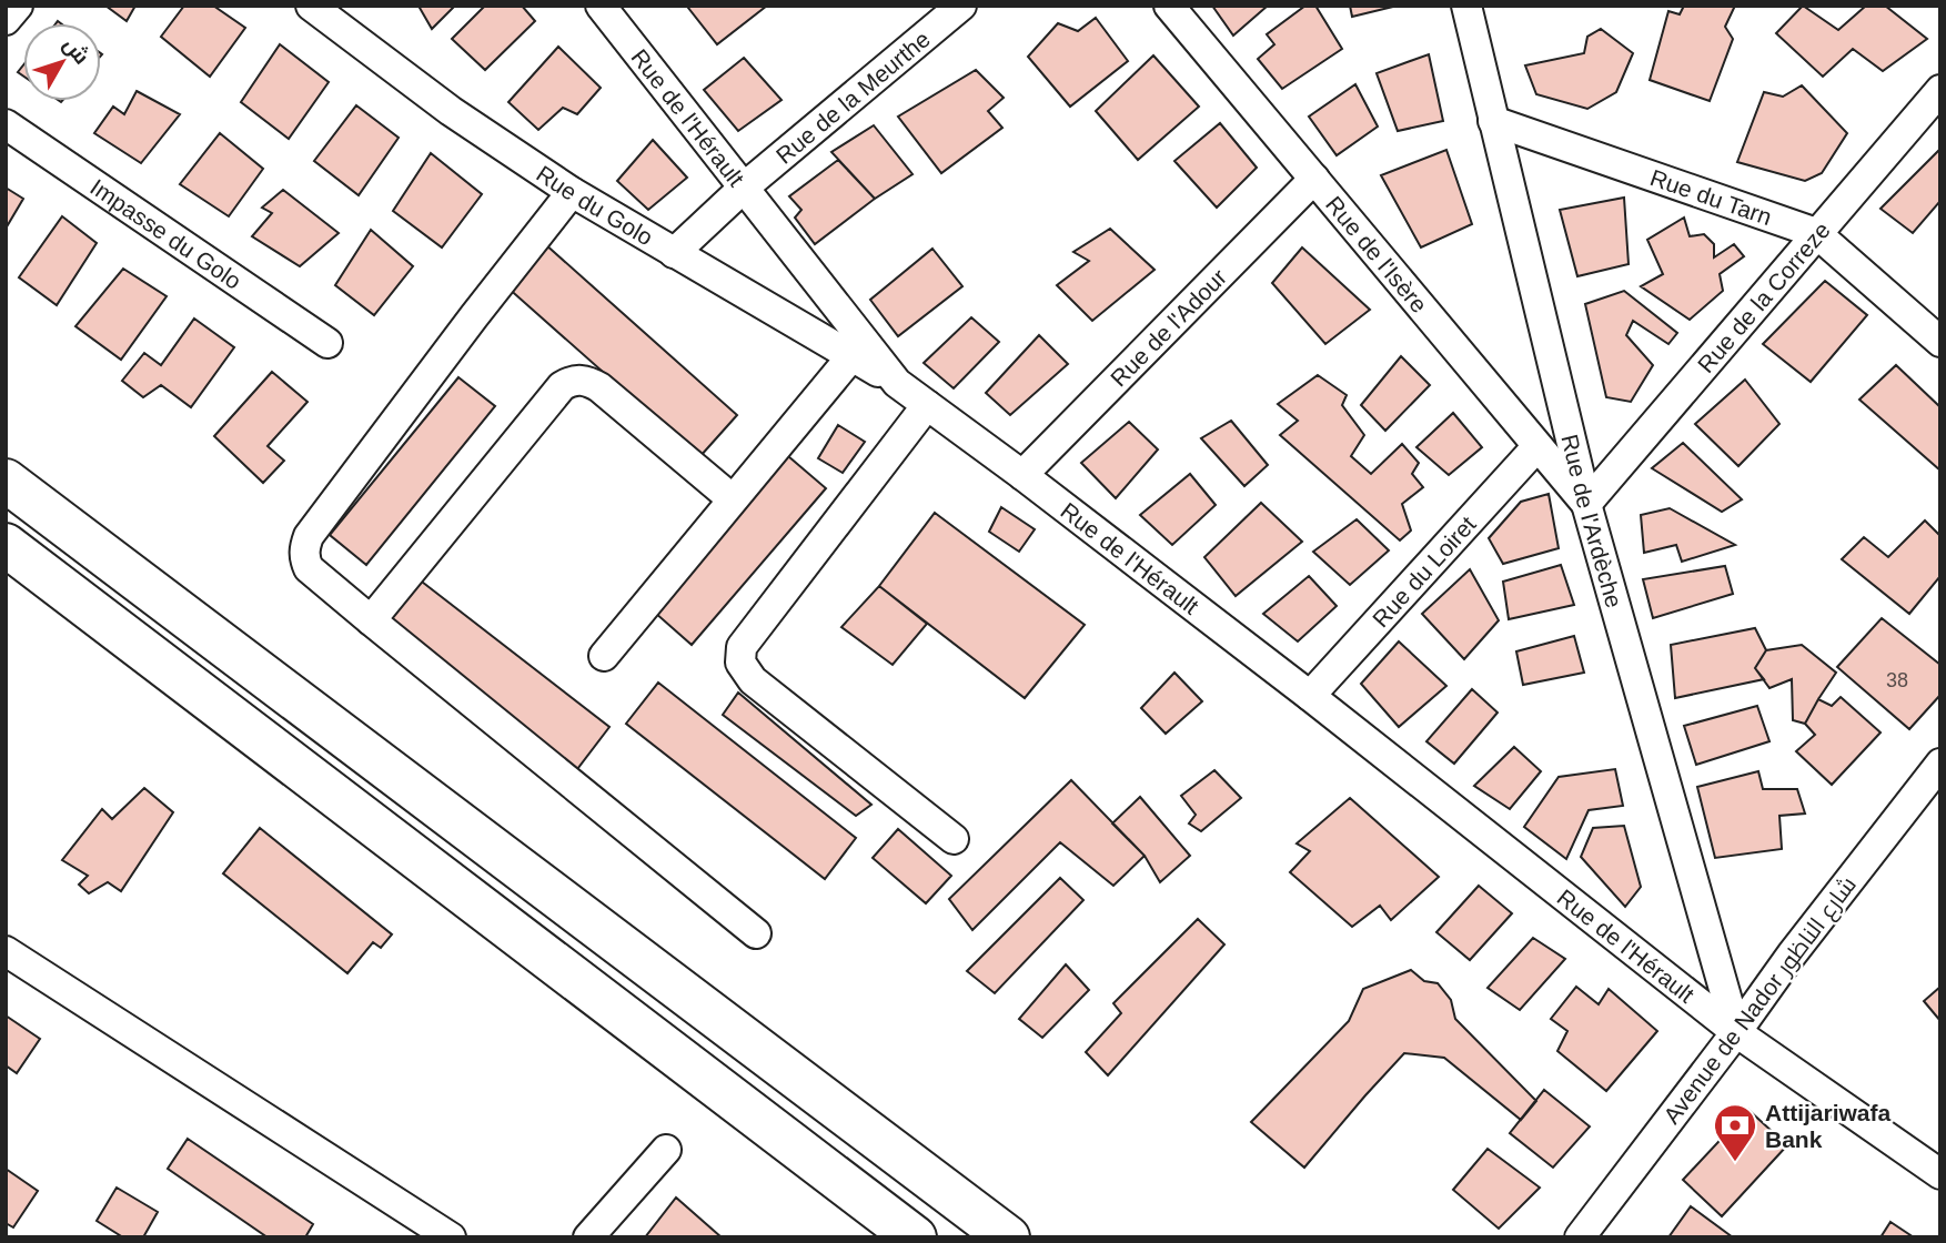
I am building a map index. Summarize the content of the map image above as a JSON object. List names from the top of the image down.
{
  "streets": {
    "street": [
      "Rue de la Meurthe",
      "Rue de l'Hérault",
      "Rue du Tarn",
      "Rue du Golo",
      "Impasse du Golo",
      "Rue de l'Isère",
      "Rue de la Correze",
      "Rue de l'Adour",
      "Rue de l'Ardèche",
      "Rue du Loiret",
      "Avenue de Nador شارع الناظور"
    ]
  },
  "crossings": [
    ["Rue de la Meurthe", "Rue de l'Hérault"],
    ["Rue de la Meurthe", "Rue du Golo"],
    ["Rue de l'Hérault", "Rue du Golo"],
    ["Rue de l'Hérault", "Rue de l'Adour"],
    ["Rue de l'Hérault", "Rue de l'Ardèche"],
    ["Rue de l'Hérault", "Rue du Loiret"],
    ["Rue de l'Hérault", "Avenue de Nador شارع الناظور"],
    ["Rue du Tarn", "Rue de la Correze"],
    ["Rue du Tarn", "Rue de l'Ardèche"],
    ["Rue de l'Isère", "Rue de la Correze"],
    ["Rue de l'Isère", "Rue de l'Adour"],
    ["Rue de l'Isère", "Rue de l'Ardèche"],
    ["Rue de l'Isère", "Rue du Loiret"],
    ["Rue de la Correze", "Rue de l'Ardèche"],
    ["Rue de l'Ardèche", "Avenue de Nador شارع الناظور"]
  ],
  "places": {
    "bank": ["Attijariwafa Bank"]
  },
  "house_numbers": ["38"],
  "north": "top right"
}
